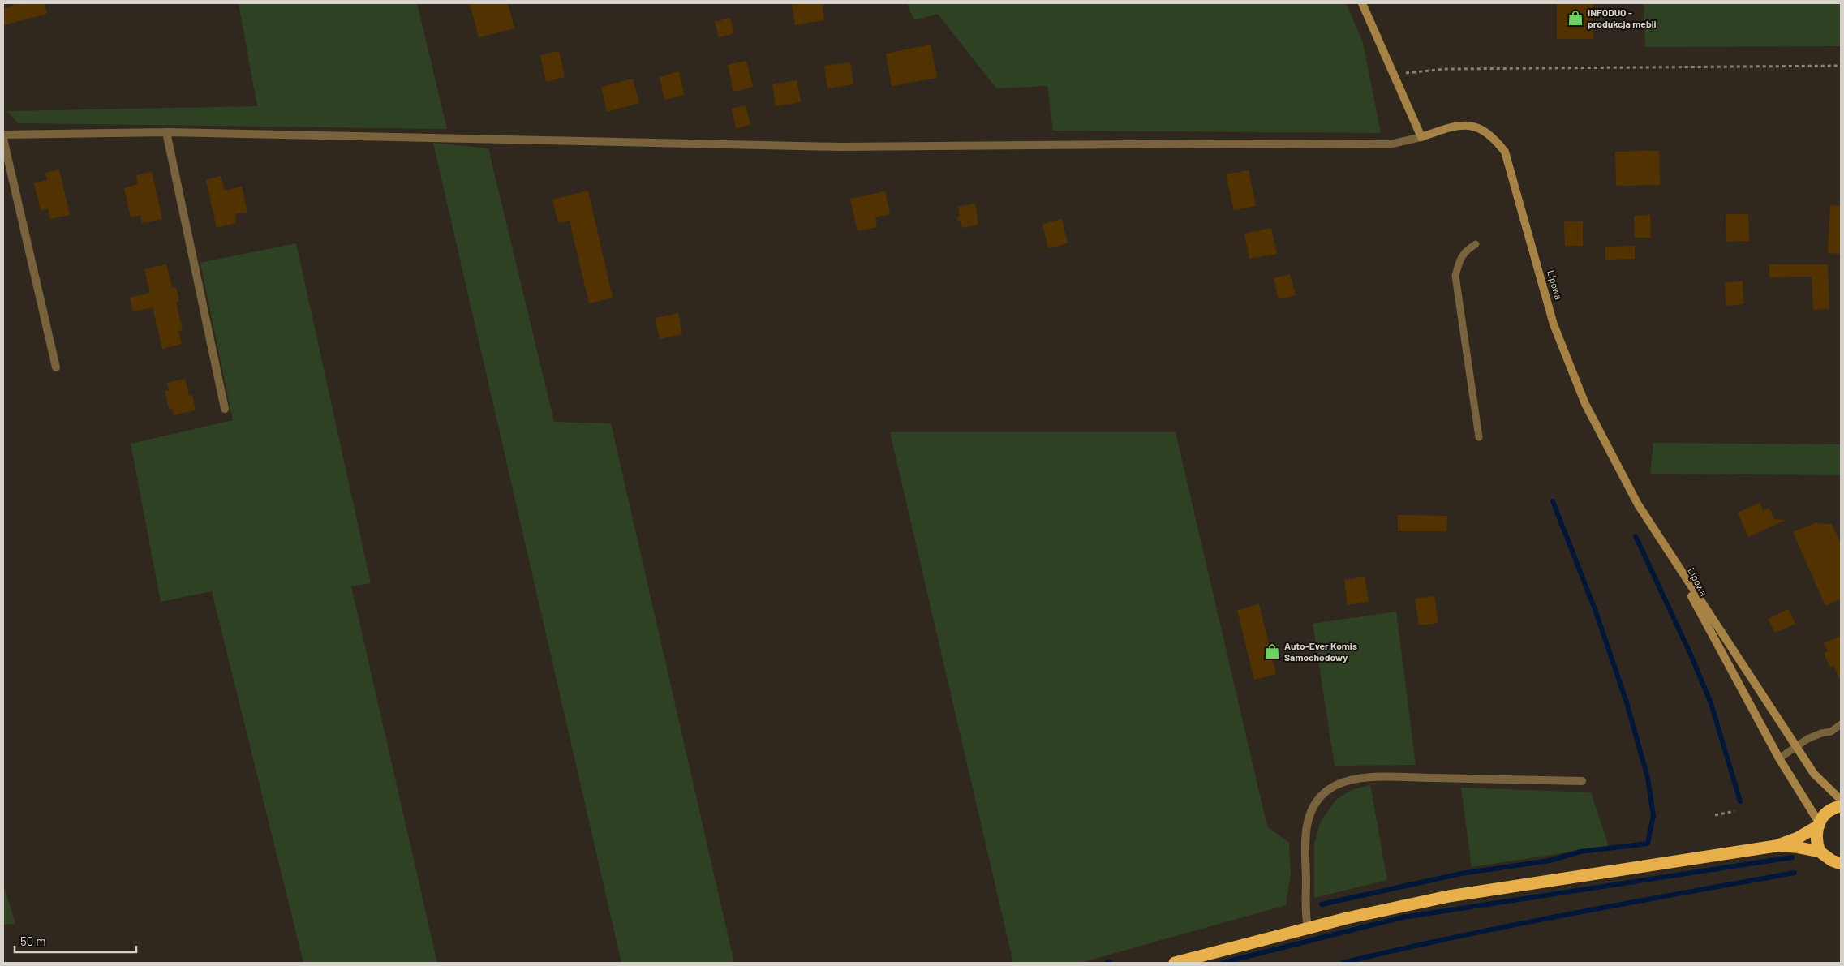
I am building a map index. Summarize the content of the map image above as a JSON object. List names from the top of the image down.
{
  "streets": {
    "highway": ["Lipowa"]
  },
  "places": {
    "shop": ["INFODUO - produkcja mebli", "Auto-Ever Komis Samochodowy"]
  },
  "scale_bar": "50 m"
}
